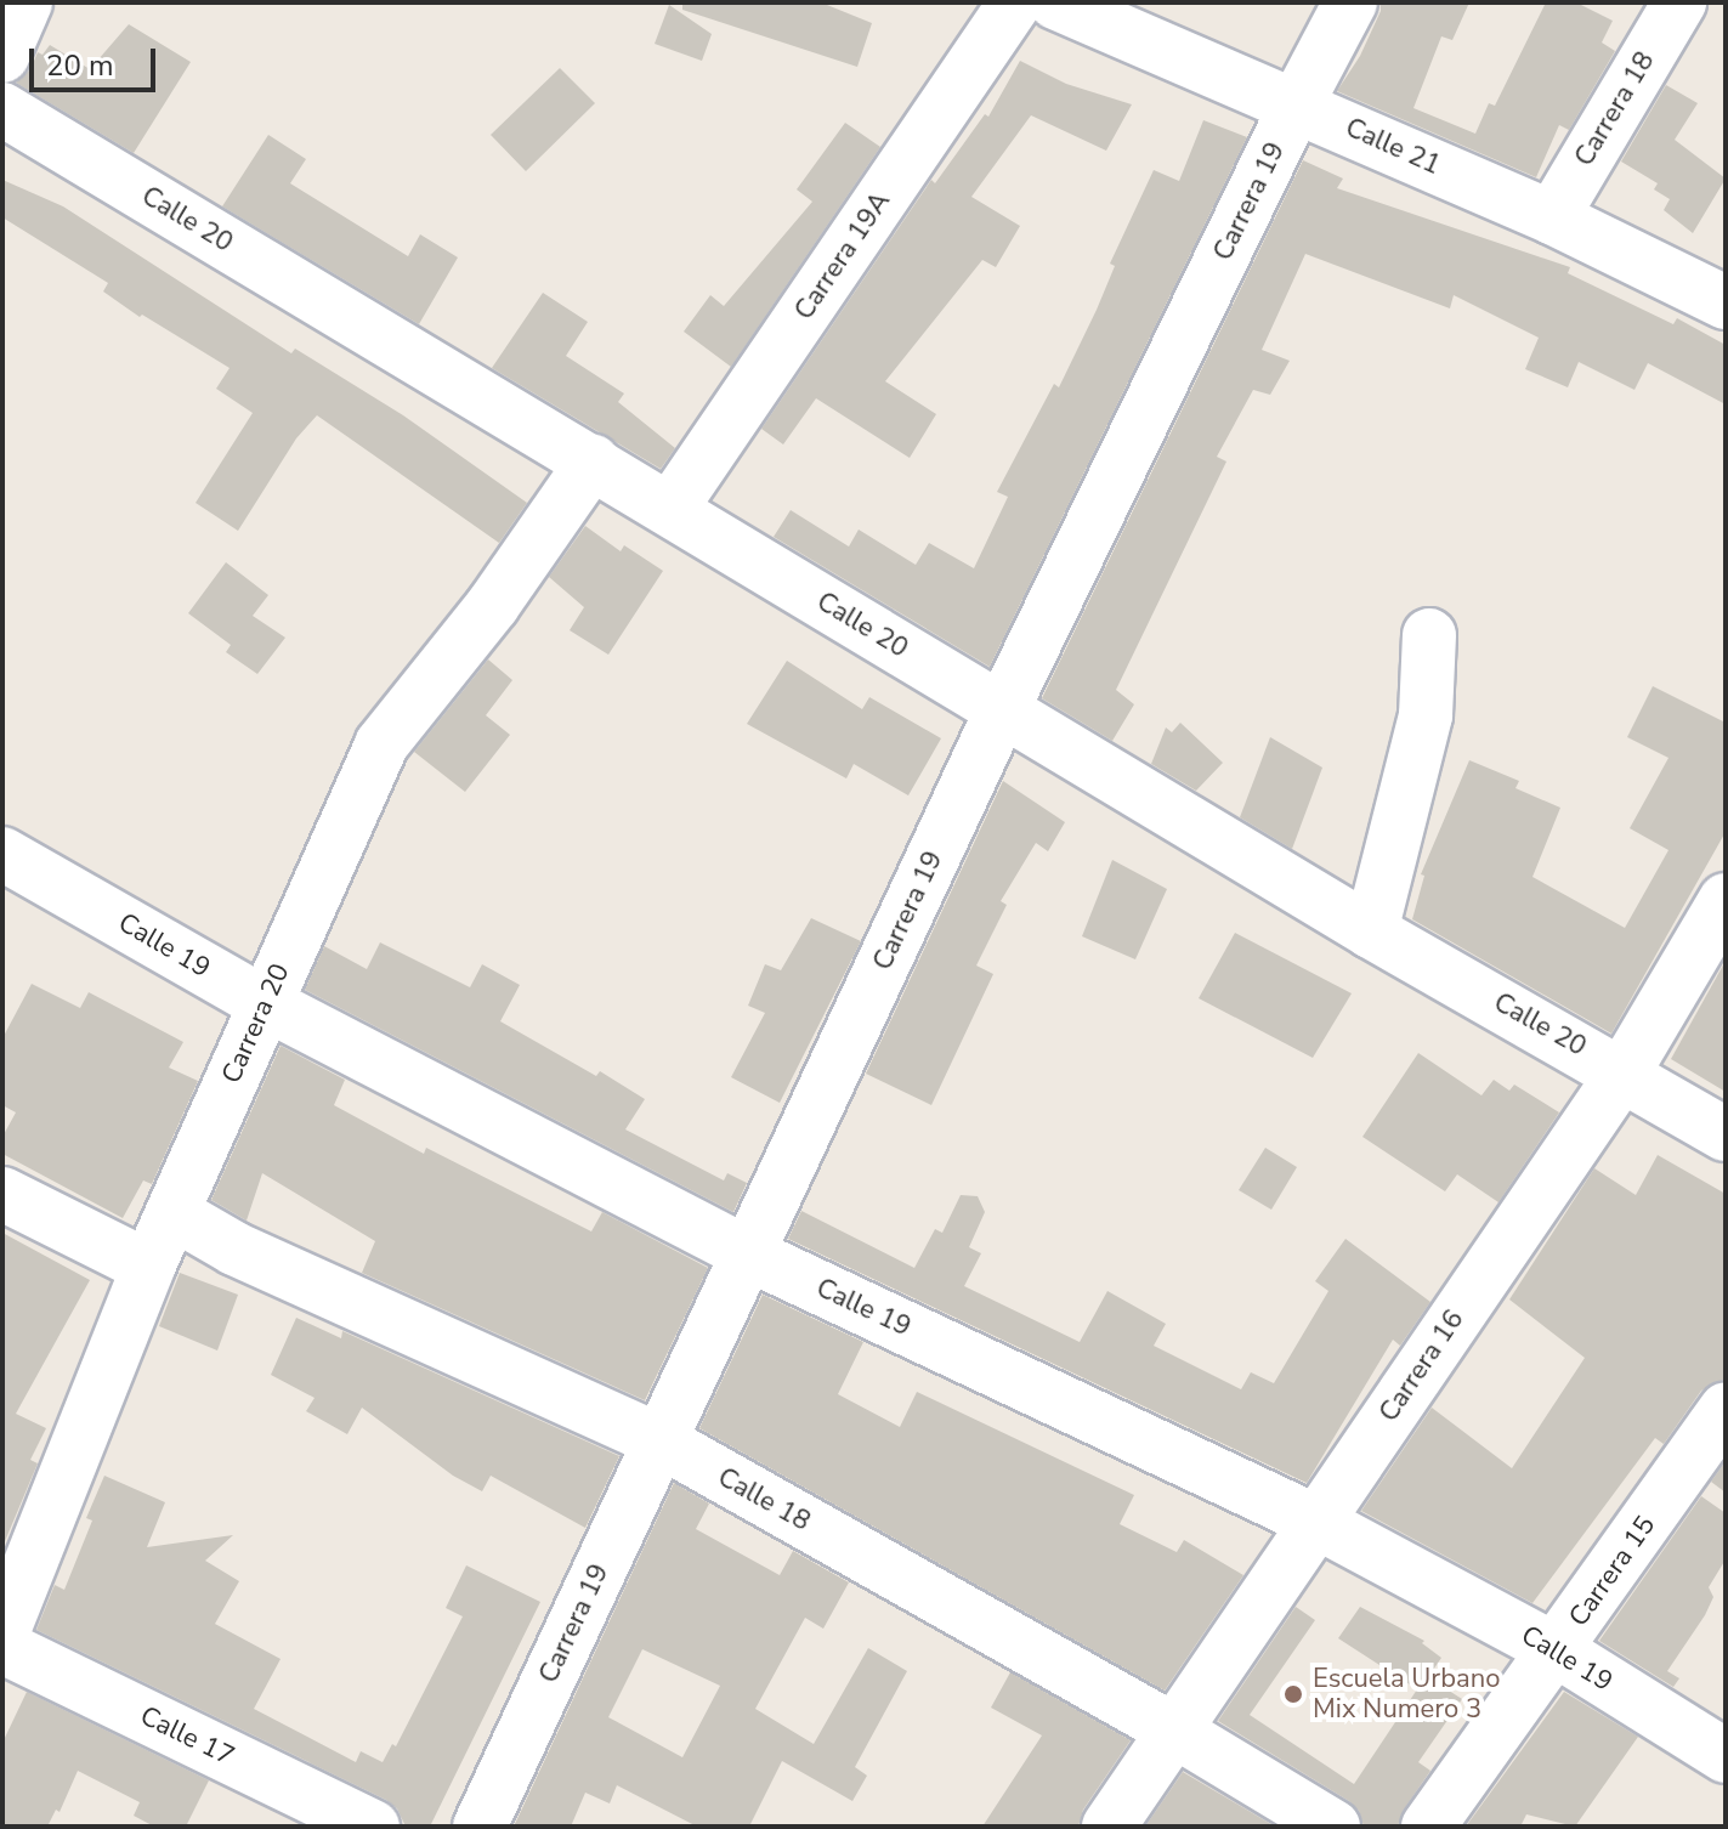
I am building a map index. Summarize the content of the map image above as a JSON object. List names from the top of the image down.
{
  "streets": {
    "street": [
      "Carrera 18",
      "Calle 21",
      "Carrera 19",
      "Calle 20",
      "Carrera 19A",
      "Calle 19",
      "Carrera 20",
      "Carrera 16",
      "Calle 18",
      "Carrera 15",
      "Calle 17"
    ]
  },
  "crossings": [
    ["Carrera 18", "Calle 21"],
    ["Calle 21", "Carrera 19"],
    ["Carrera 19", "Calle 20"],
    ["Carrera 19", "Calle 19"],
    ["Carrera 19", "Calle 18"],
    ["Calle 20", "Carrera 19A"],
    ["Calle 20", "Carrera 20"],
    ["Calle 20", "Carrera 16"],
    ["Calle 19", "Carrera 20"],
    ["Calle 19", "Carrera 16"],
    ["Calle 19", "Carrera 15"],
    ["Carrera 20", "Calle 18"],
    ["Carrera 16", "Calle 18"]
  ],
  "places": ["Escuela Urbano Mix Numero 3"],
  "scale_bar": "20 m"
}
